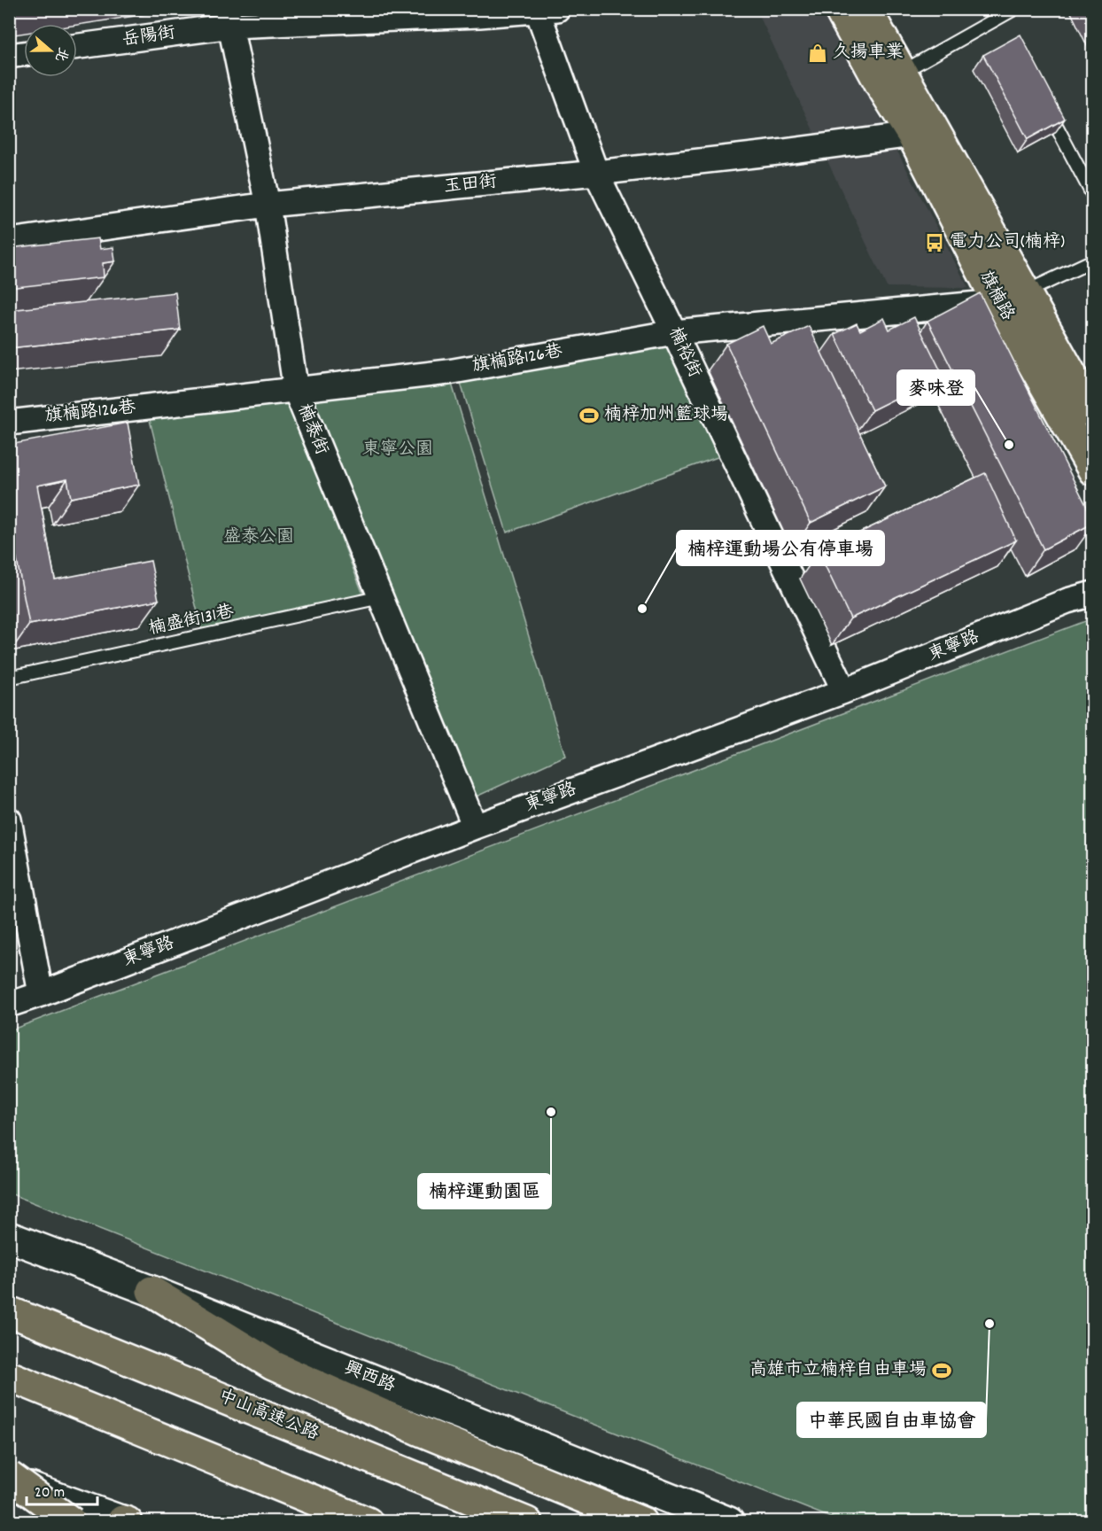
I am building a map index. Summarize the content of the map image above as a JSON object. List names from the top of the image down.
{
  "streets": {
    "main road": ["旗楠路", "中山高速公路"],
    "street": [
      "岳陽街",
      "玉田街",
      "楠裕街",
      "旗楠路126巷",
      "楠泰街",
      "東寧路",
      "興西路"
    ],
    "lane": ["楠盛街131巷"]
  },
  "crossings": [
    ["岳陽街", "楠裕街"],
    ["岳陽街", "楠泰街"],
    ["玉田街", "旗楠路"],
    ["玉田街", "楠裕街"],
    ["玉田街", "楠泰街"],
    ["旗楠路", "旗楠路126巷"],
    ["楠裕街", "旗楠路126巷"],
    ["楠裕街", "東寧路"],
    ["旗楠路126巷", "楠泰街"],
    ["楠泰街", "楠盛街131巷"],
    ["楠泰街", "東寧路"]
  ],
  "parks": ["東寧公園", "盛泰公園"],
  "places": {
    "shop": ["久揚車業"],
    "bus stop": ["電力公司(楠梓)"],
    "sports": ["楠梓加州籃球場", "高雄市立楠梓自由車場"],
    "other": [
      "麥味登",
      "楠梓運動場公有停車場",
      "楠梓運動園區",
      "中華民國自由車協會"
    ]
  },
  "scale_bar": "20 m",
  "north": "right"
}
